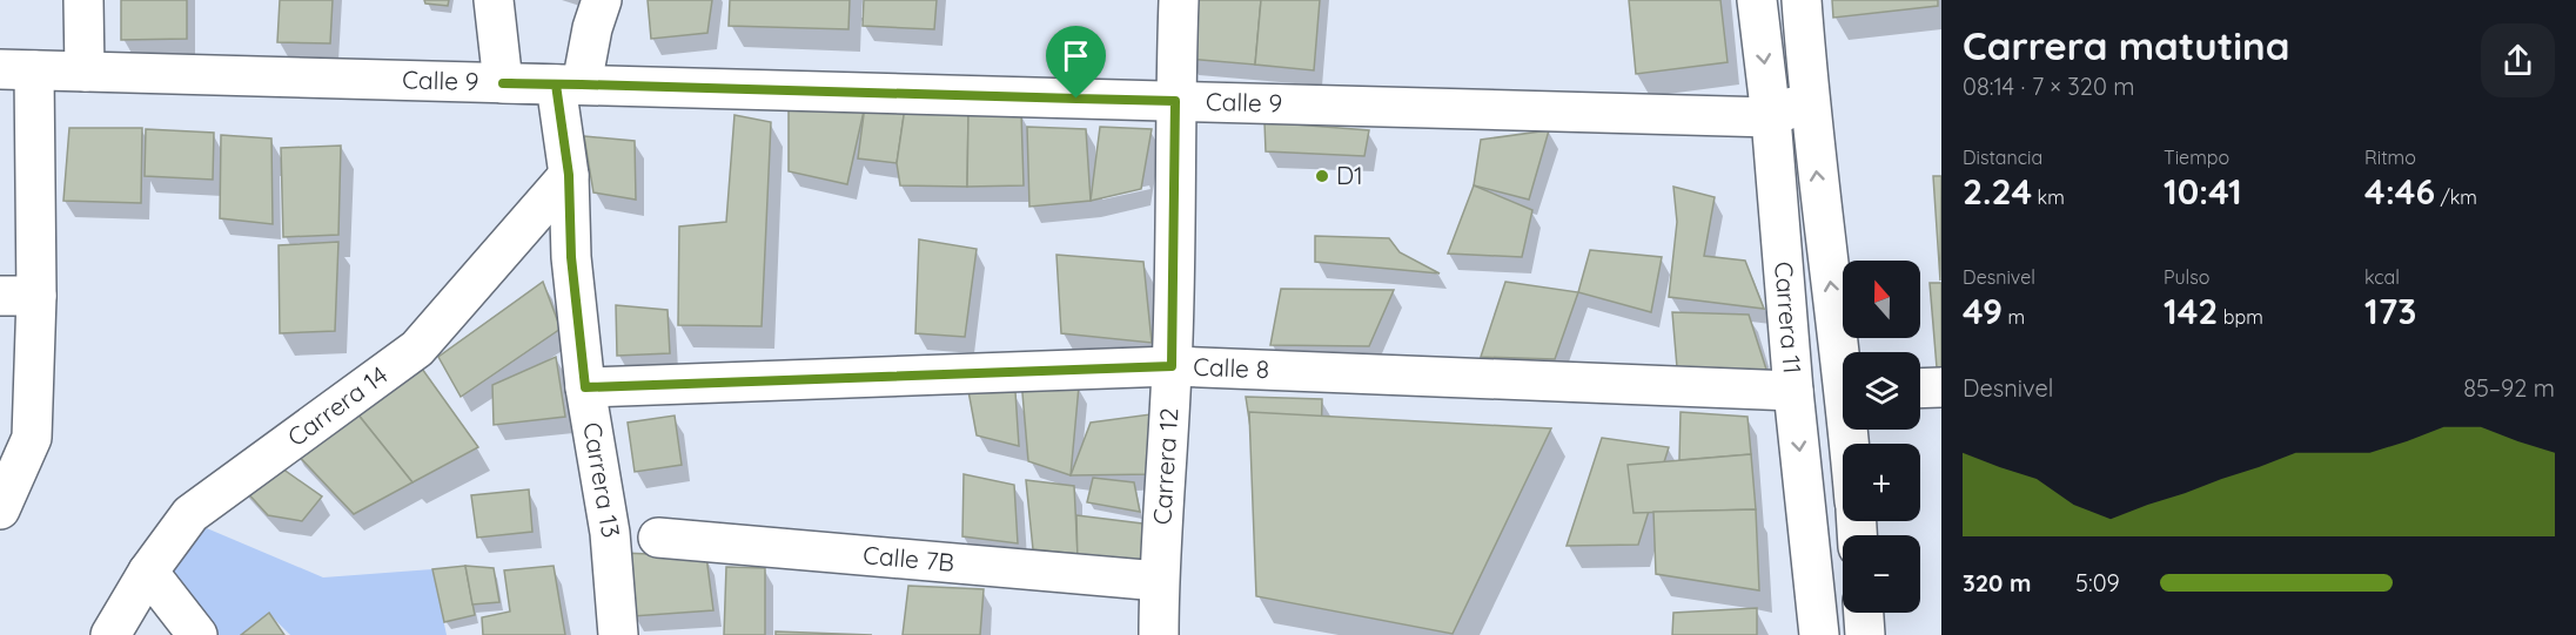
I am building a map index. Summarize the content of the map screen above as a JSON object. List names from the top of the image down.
{
  "streets": {
    "street": [
      "Calle 9",
      "Carrera 11",
      "Calle 8",
      "Carrera 14",
      "Carrera 12",
      "Carrera 13",
      "Calle 7B"
    ]
  },
  "crossings": [
    ["Calle 9", "Carrera 11"],
    ["Calle 9", "Carrera 12"],
    ["Calle 9", "Carrera 13"],
    ["Carrera 11", "Calle 8"],
    ["Calle 8", "Carrera 12"],
    ["Calle 8", "Carrera 13"],
    ["Carrera 14", "Carrera 13"],
    ["Carrera 12", "Calle 7B"]
  ],
  "places": ["D1"],
  "north": "top",
  "page": {
    "heading": ["Carrera matutina", "08:14 · 7 × 320 m"],
    "stats": [
      ["Distancia", "2.24 km"],
      ["Tiempo", "10:41"],
      ["Ritmo", "4:46 /km"],
      ["Desnivel", "49 m"],
      ["Pulso", "142 bpm"],
      ["kcal", "173"]
    ],
    "map_buttons": ["+", "−"],
    "chart": ["Desnivel", "85–92 m"],
    "list": [
      {
        "name": "320 m",
        "note": "5:09"
      }
    ]
  }
}
